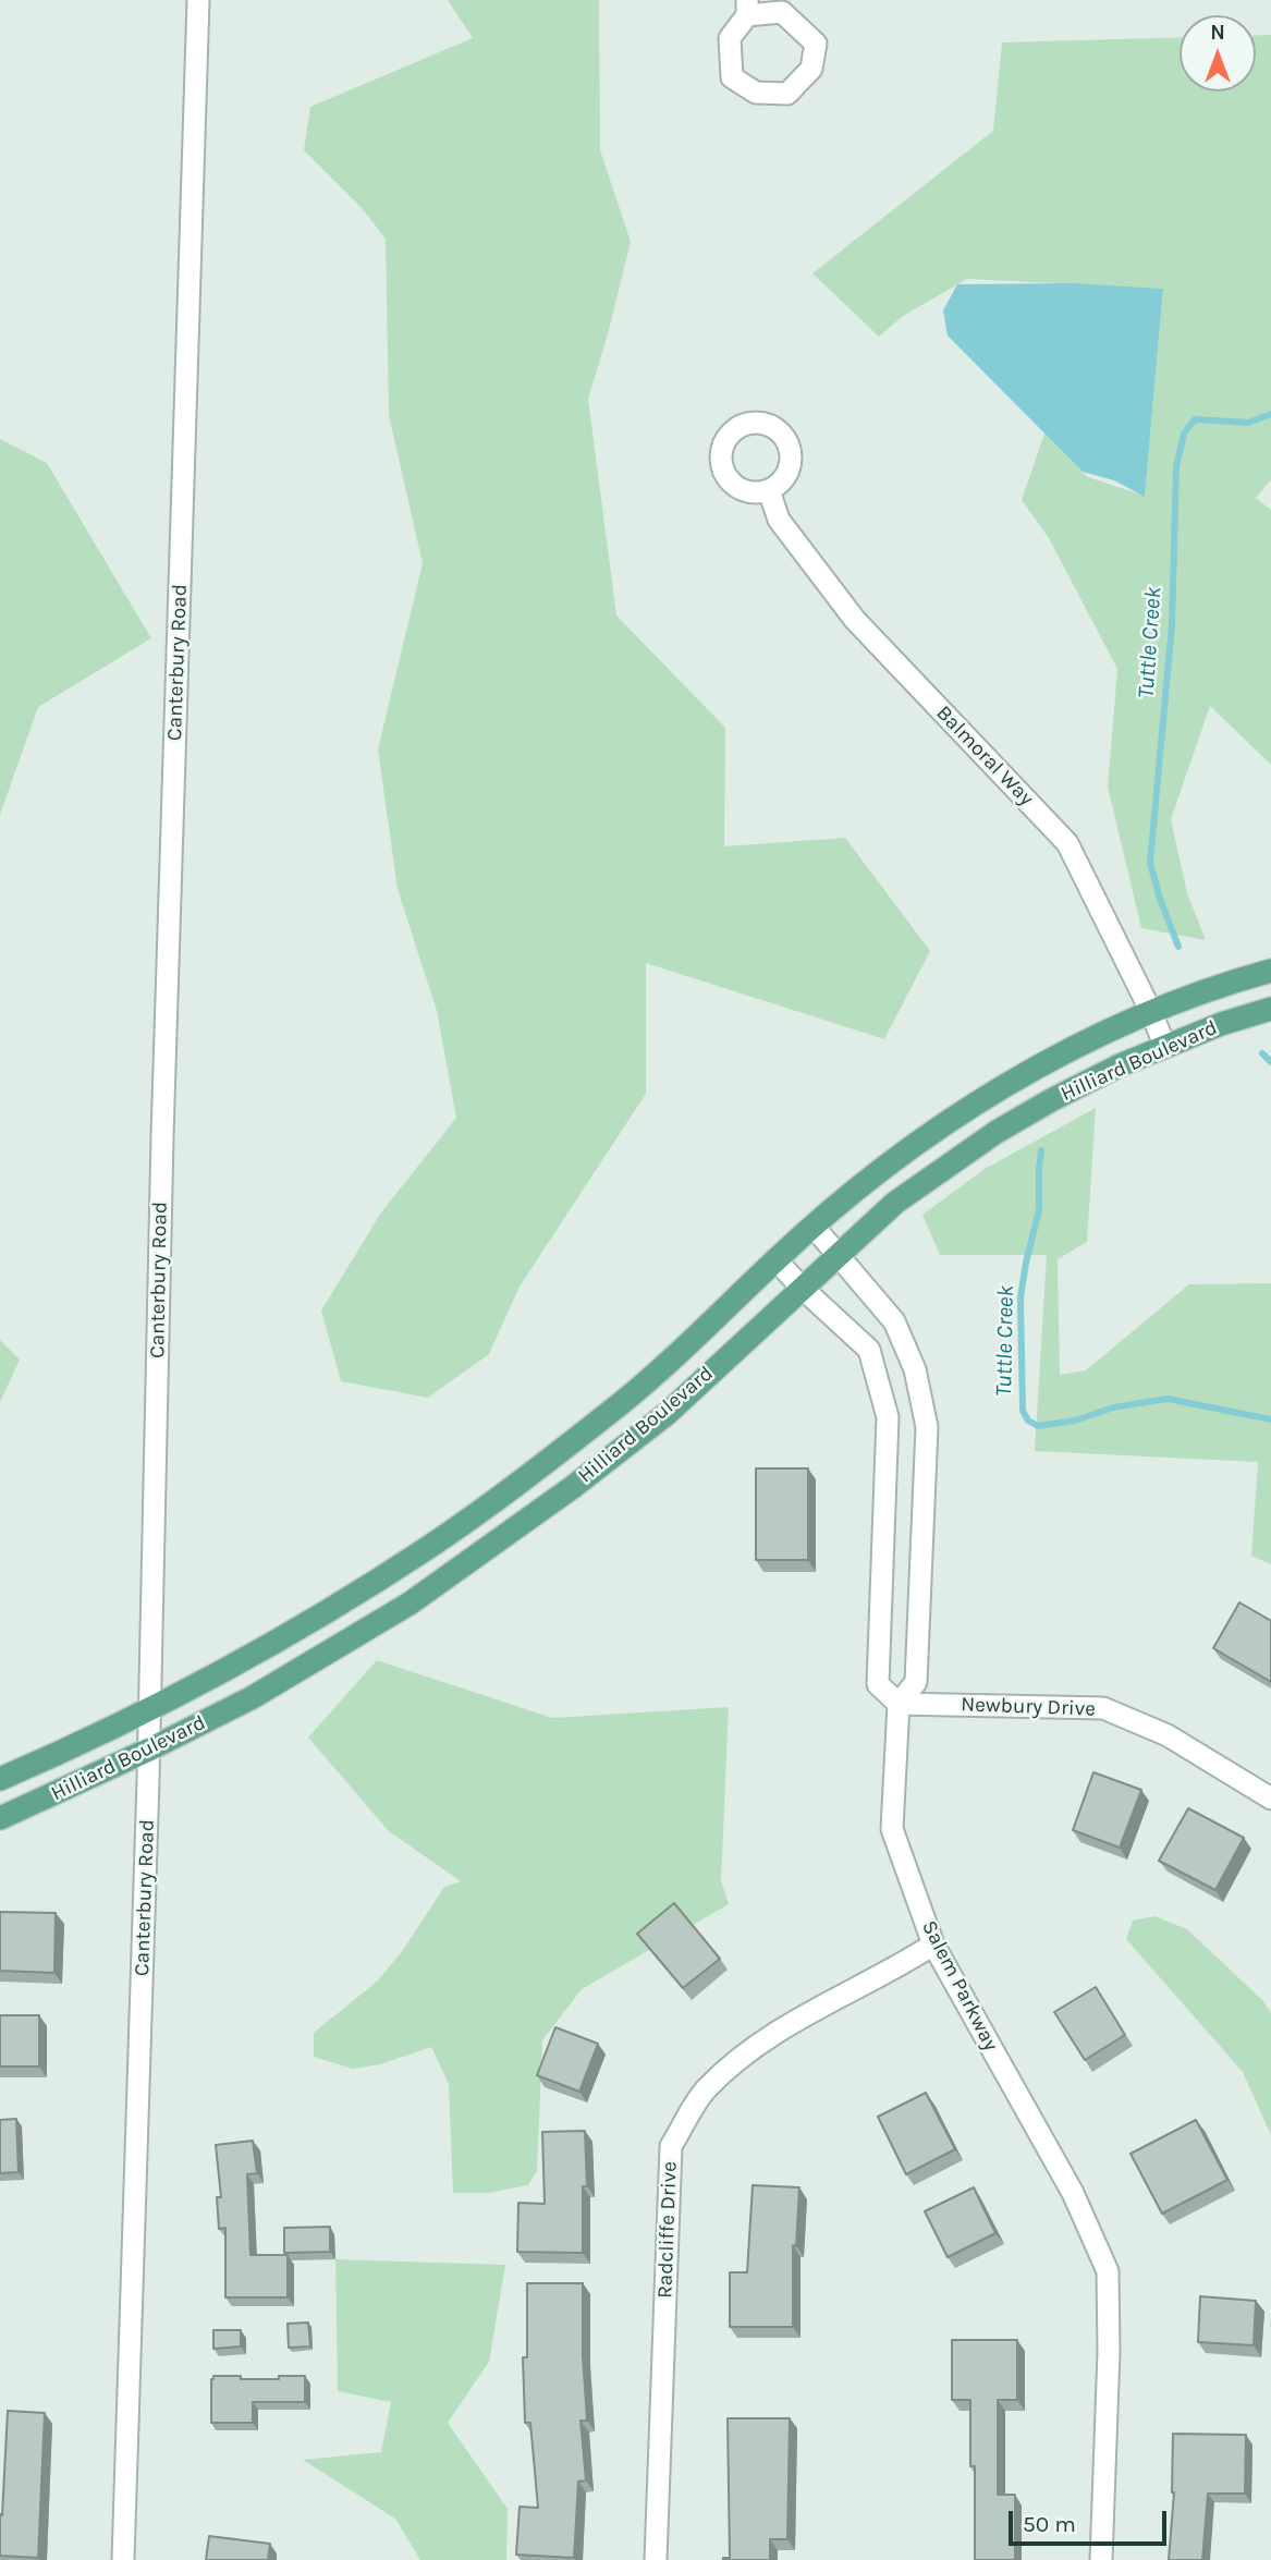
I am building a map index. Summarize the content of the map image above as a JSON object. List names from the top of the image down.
{
  "streets": {
    "main road": ["Hilliard Boulevard"],
    "street": [
      "Canterbury Road",
      "Balmoral Way",
      "Newbury Drive",
      "Salem Parkway",
      "Radcliffe Drive"
    ]
  },
  "crossings": [
    ["Canterbury Road", "Hilliard Boulevard"],
    ["Balmoral Way", "Hilliard Boulevard"],
    ["Newbury Drive", "Salem Parkway"],
    ["Salem Parkway", "Radcliffe Drive"]
  ],
  "water": ["Tuttle Creek"],
  "scale_bar": "50 m",
  "north": "top"
}
